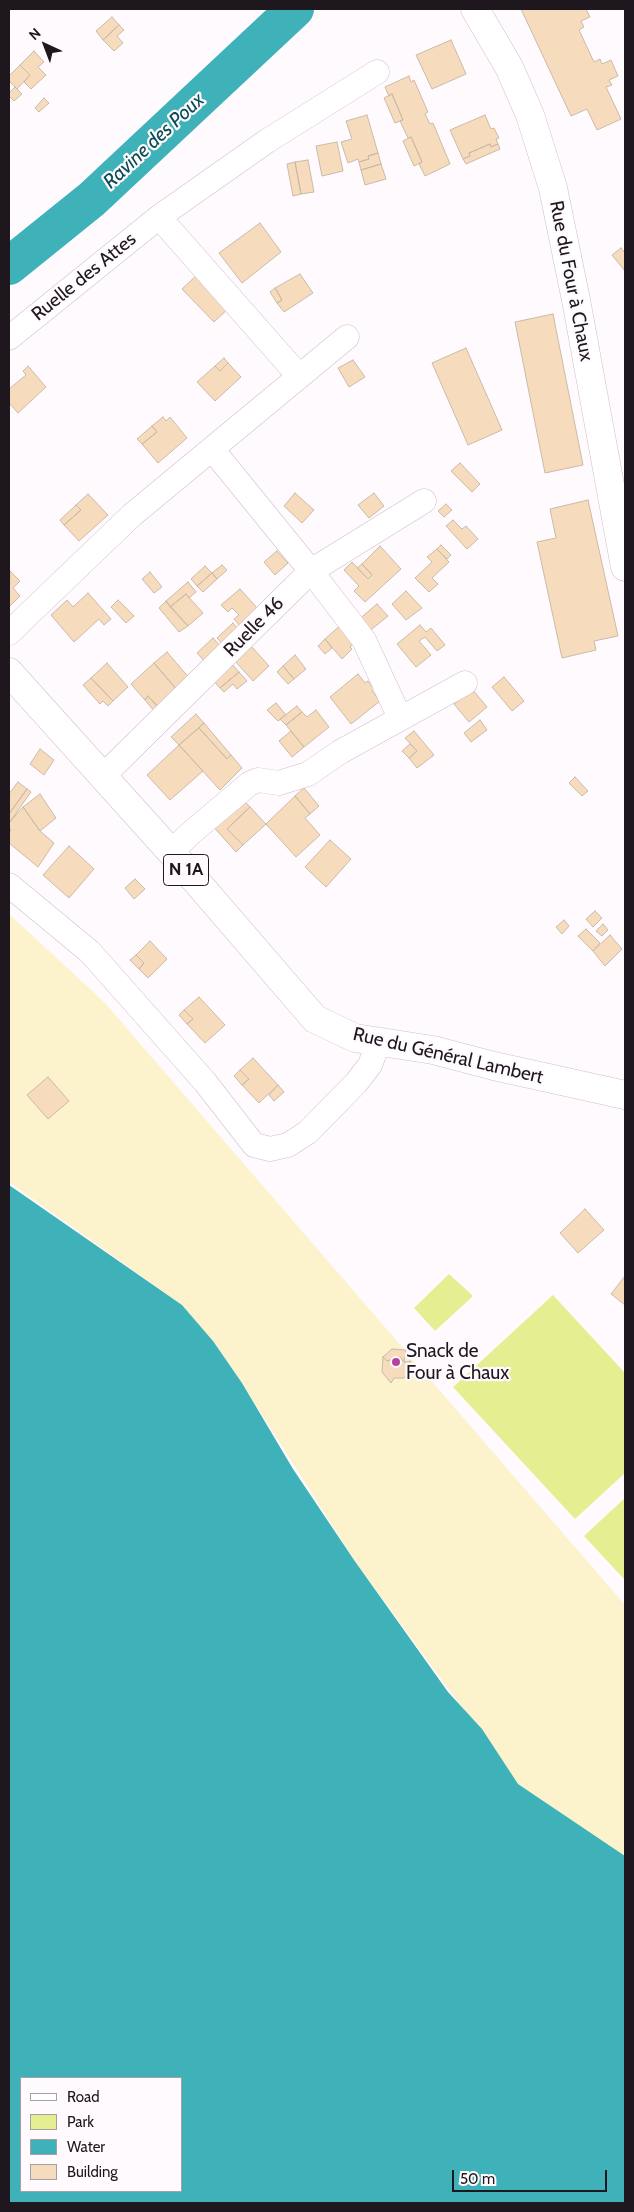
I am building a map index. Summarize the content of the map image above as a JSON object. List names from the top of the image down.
{
  "streets": {
    "main road": ["Rue du Four à Chaux", "N 1A", "Rue du Général Lambert"],
    "street": ["Ruelle des Attes", "Ruelle 46"]
  },
  "crossings": [
    ["Ruelle 46", "Rue du Général Lambert"]
  ],
  "water": ["Ravine des Poux"],
  "places": ["Snack de Four à Chaux"],
  "legend": [
    "Road",
    "Park",
    "Water",
    "Building"
  ],
  "scale_bar": "50 m",
  "north": "top left"
}
